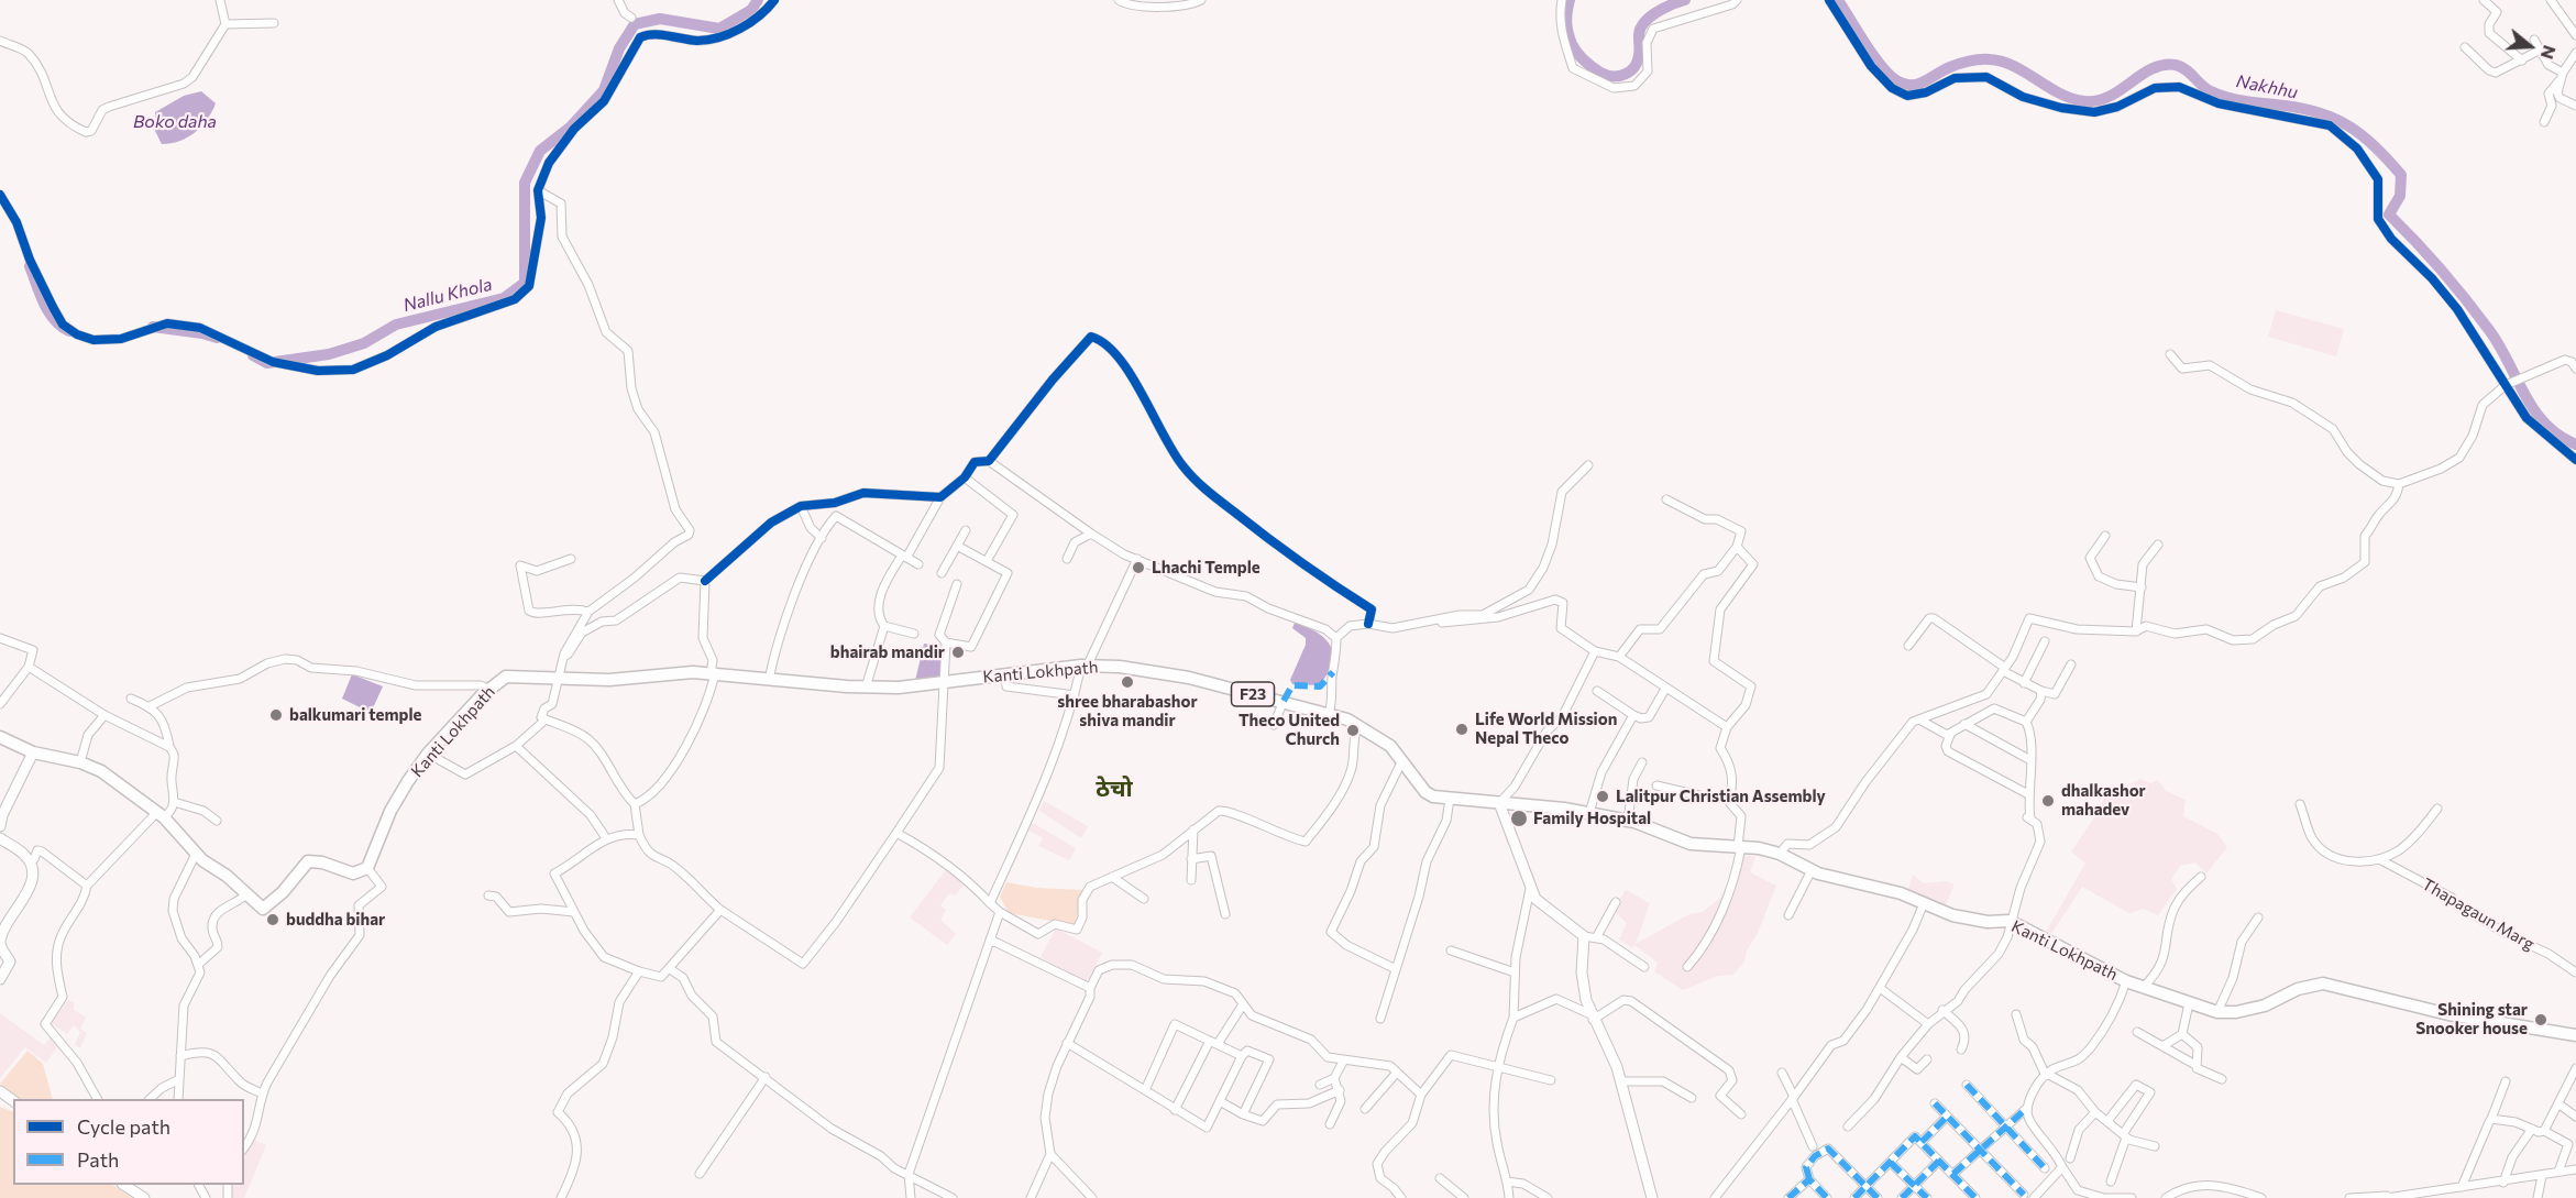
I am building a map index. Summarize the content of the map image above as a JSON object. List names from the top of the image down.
{
  "streets": {
    "main road": ["Kanti Lokhpath", "F23"],
    "street": ["Thapagaun Marg"]
  },
  "districts": ["ठेचो"],
  "water": ["Nakhhu", "Boko daha", "Nallu Khola"],
  "places": [
    "Lhachi Temple",
    "bhairab mandir",
    "shree bharabashor shiva mandir",
    "balkumari temple",
    "Life World Mission Nepal Theco",
    "Theco United Church",
    "Lalitpur Christian Assembly",
    "dhalkashor mahadev",
    "Family Hospital",
    "buddha bihar",
    "Shining star Snooker house"
  ],
  "legend": ["Cycle path", "Path"],
  "north": "right"
}
